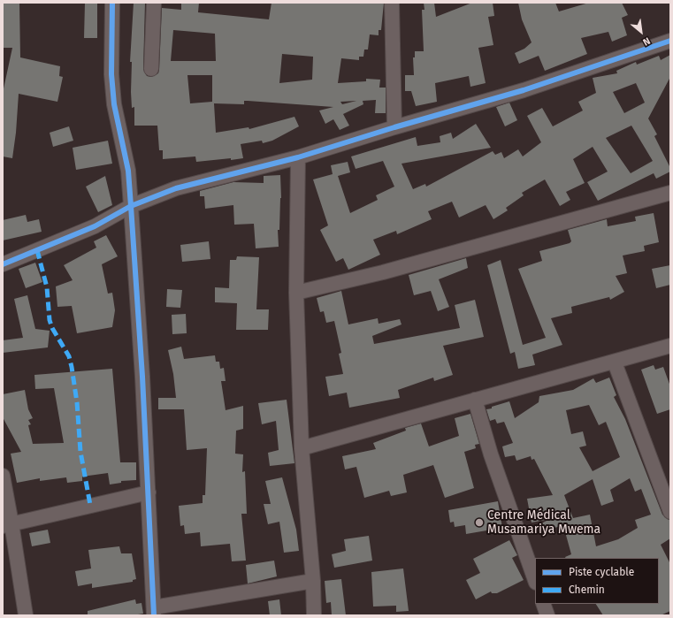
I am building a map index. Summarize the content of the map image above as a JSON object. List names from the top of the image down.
{
  "places": ["Centre Médical Musamariya Mwema"],
  "legend": ["Piste cyclable", "Chemin"],
  "north": "bottom right"
}
